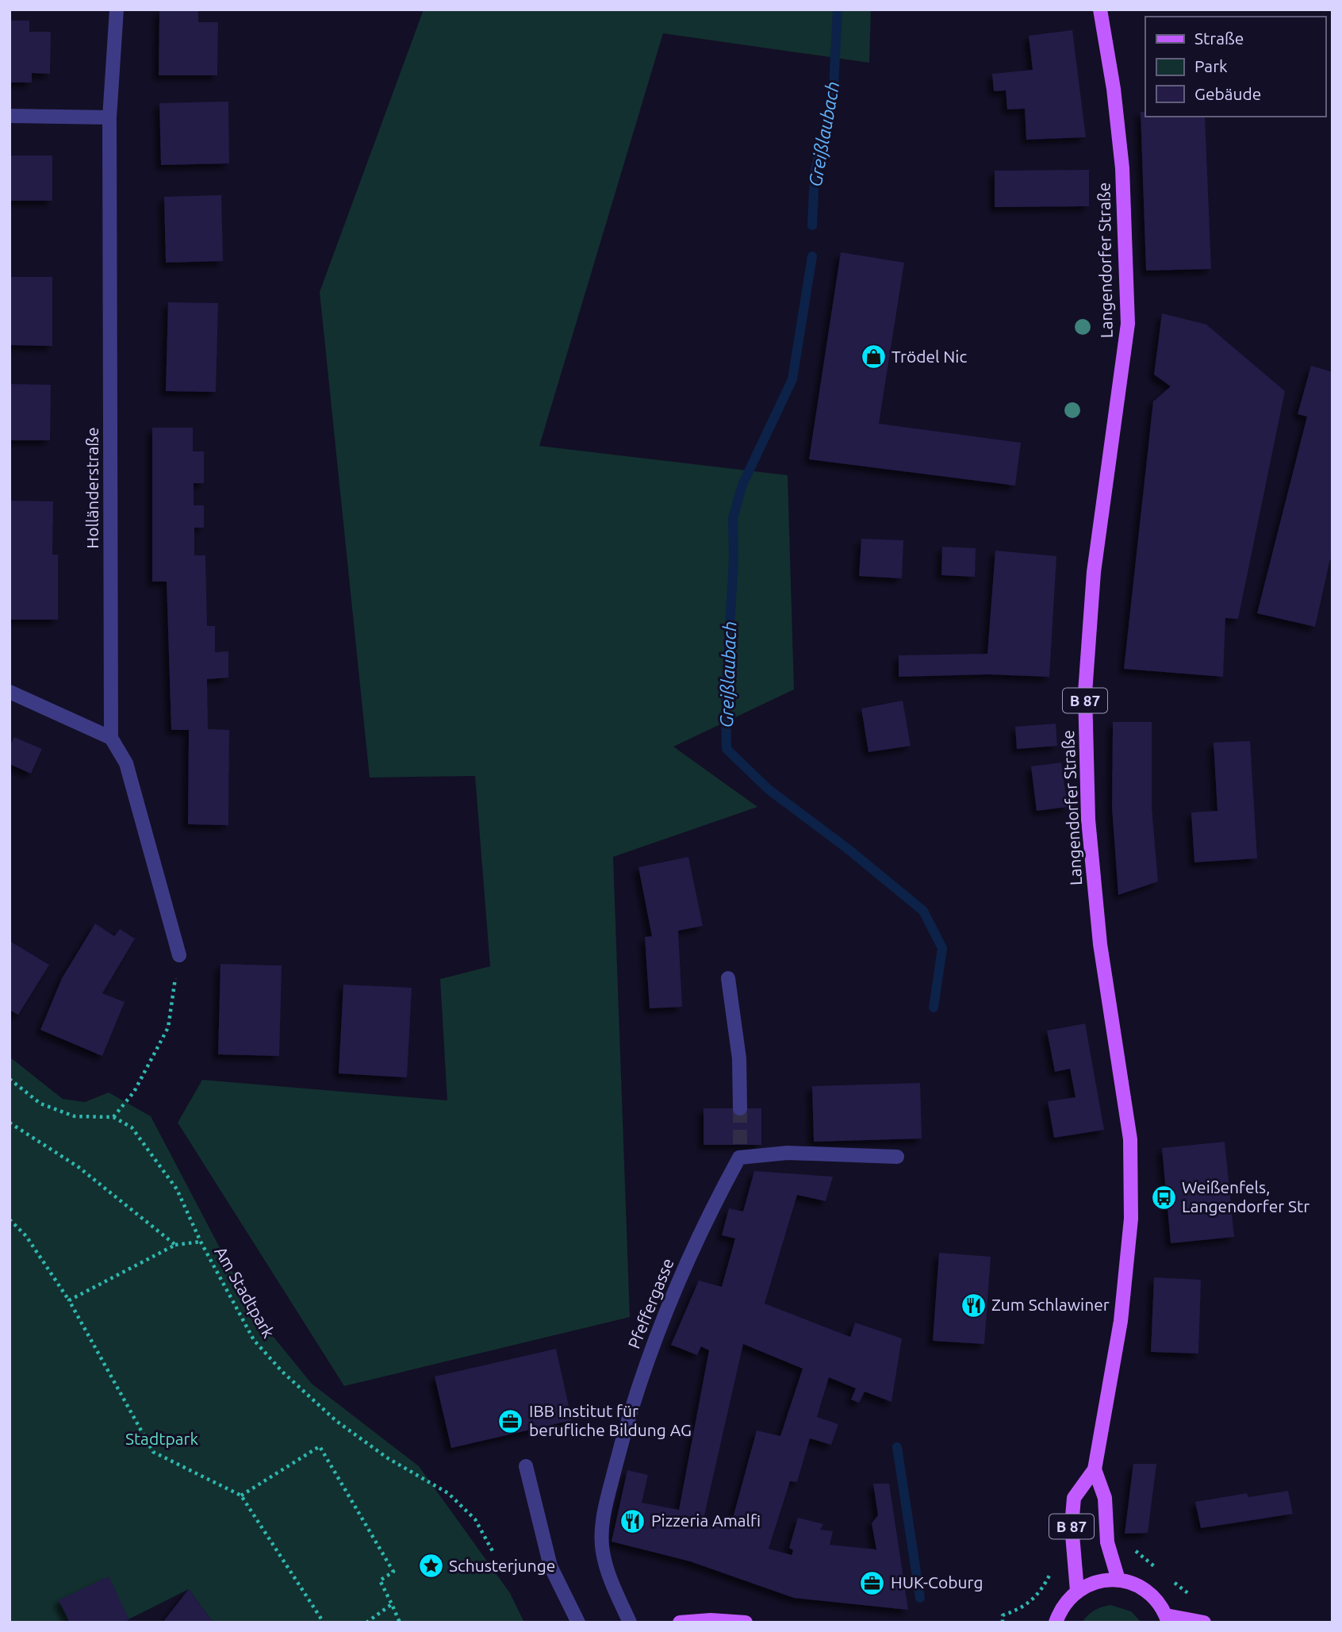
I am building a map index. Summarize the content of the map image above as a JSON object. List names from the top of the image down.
{
  "streets": {
    "main road": ["Langendorfer Straße", "B 87"],
    "street": ["Holländerstraße", "Pfeffergasse"],
    "path": ["Am Stadtpark"]
  },
  "water": ["Greißlaubach"],
  "parks": ["Stadtpark"],
  "places": {
    "shop": ["Trödel Nic"],
    "bus stop": ["Weißenfels, Langendorfer Str"],
    "restaurant": ["Zum Schlawiner", "Pizzeria Amalfi"],
    "office": ["IBB Institut für berufliche Bildung AG", "HUK-Coburg"],
    "place": ["Schusterjunge"]
  },
  "legend": ["Straße", "Park", "Gebäude"]
}
